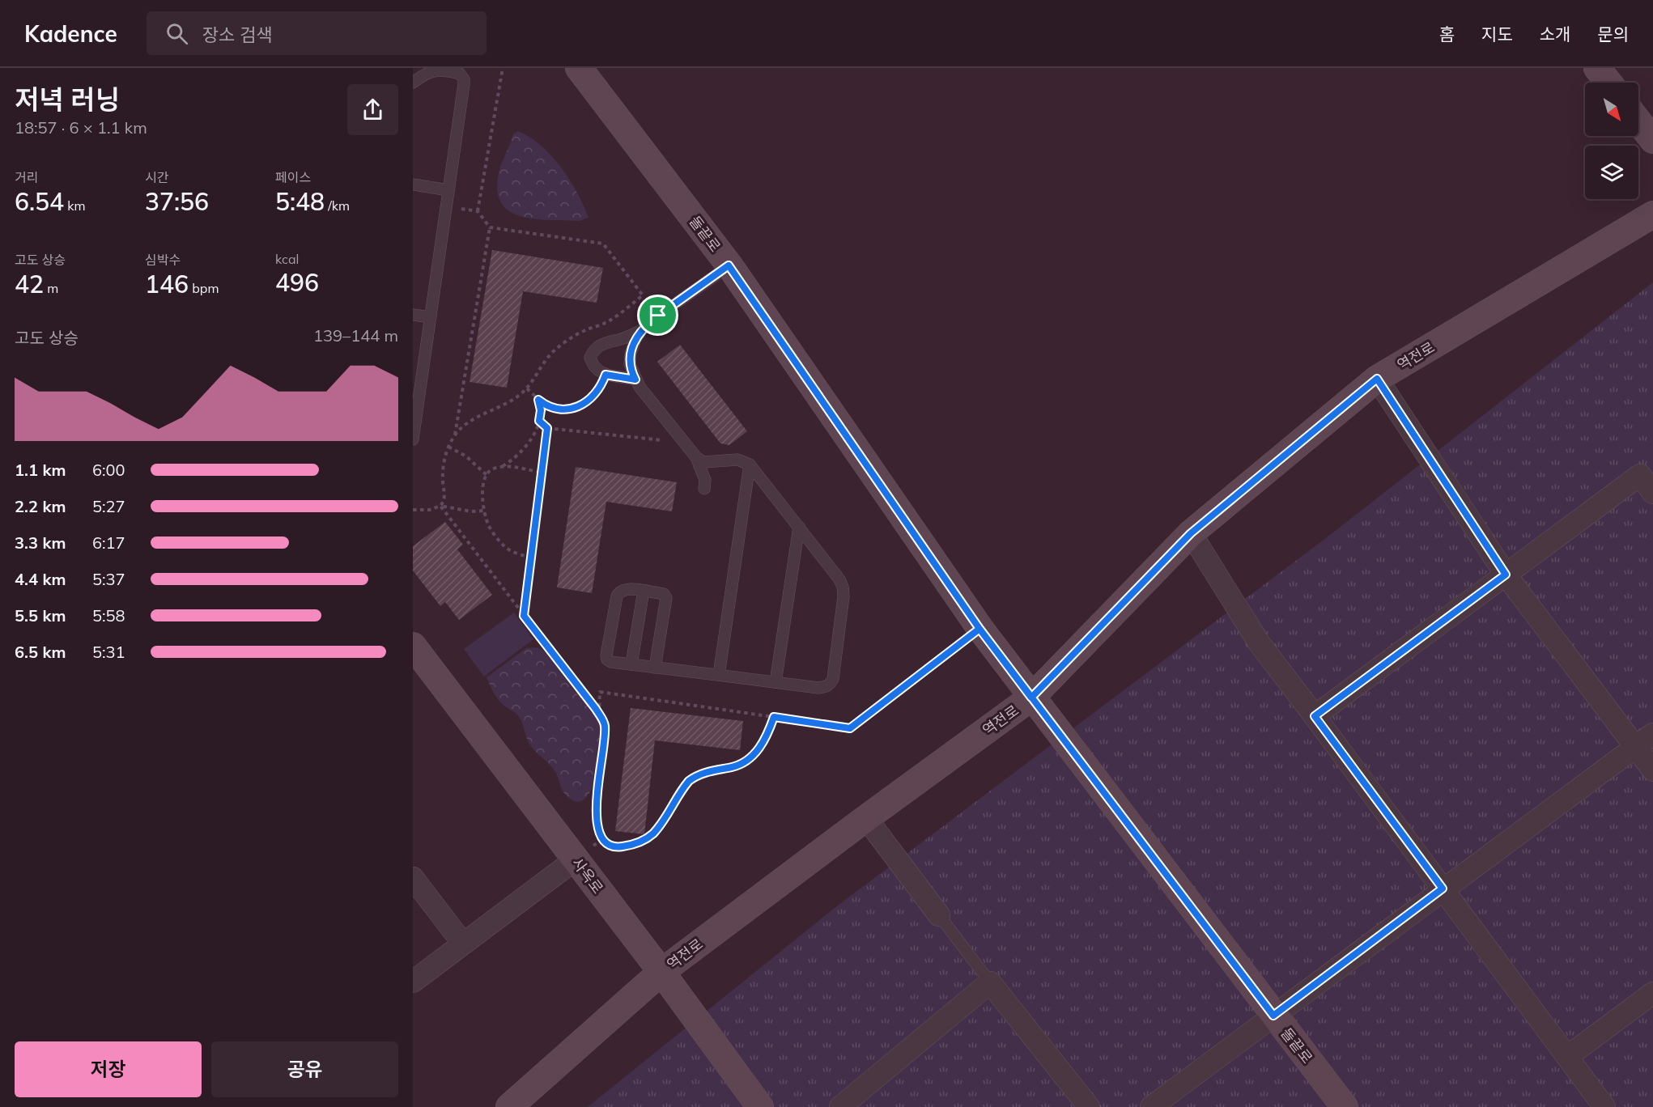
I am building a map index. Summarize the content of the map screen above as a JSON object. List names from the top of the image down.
{
  "streets": {
    "street": ["돌끝로", "역전로", "사옥로"]
  },
  "crossings": [
    ["돌끝로", "역전로"],
    ["역전로", "사옥로"]
  ],
  "north": "bottom right",
  "page": {
    "header": "Kadence",
    "search": "장소 검색",
    "nav": [
      "홈",
      "지도",
      "소개",
      "문의"
    ],
    "heading": ["저녁 러닝", "18:57 · 6 × 1.1 km"],
    "stats": [
      ["거리", "6.54 km"],
      ["시간", "37:56"],
      ["페이스", "5:48 /km"],
      ["고도 상승", "42 m"],
      ["심박수", "146 bpm"],
      ["kcal", "496"]
    ],
    "chart": ["고도 상승", "139–144 m"],
    "list": [
      {
        "name": "1.1 km",
        "note": "6:00"
      },
      {
        "name": "2.2 km",
        "note": "5:27"
      },
      {
        "name": "3.3 km",
        "note": "6:17"
      },
      {
        "name": "4.4 km",
        "note": "5:37"
      },
      {
        "name": "5.5 km",
        "note": "5:58"
      },
      {
        "name": "6.5 km",
        "note": "5:31"
      }
    ],
    "buttons": ["저장", "공유"]
  }
}
